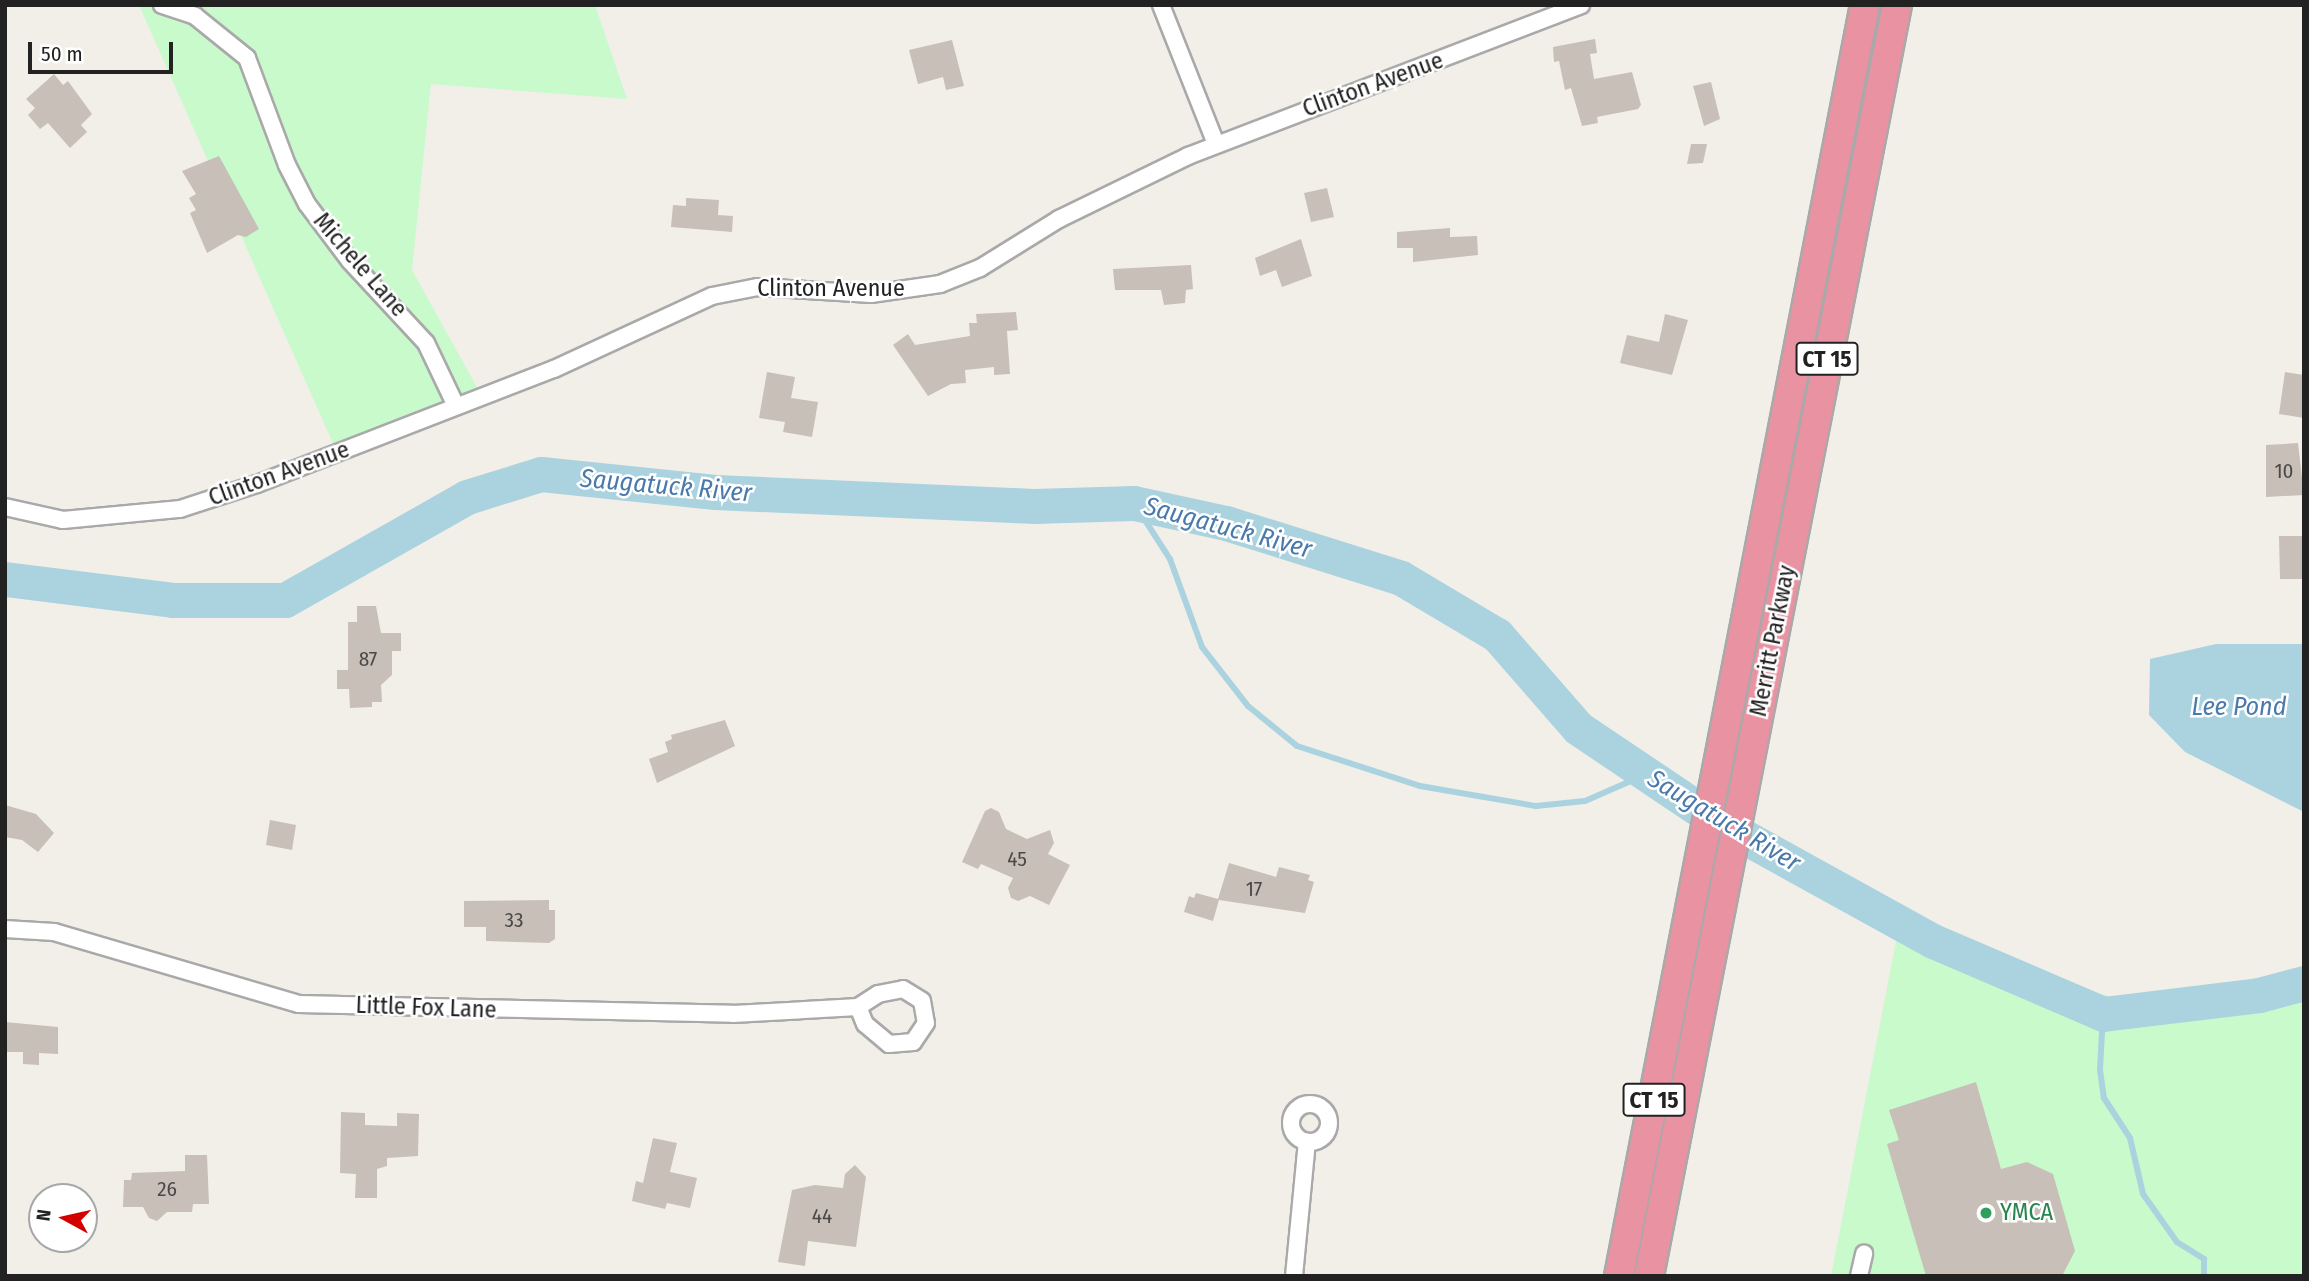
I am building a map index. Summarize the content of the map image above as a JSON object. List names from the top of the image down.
{
  "streets": {
    "highway": ["CT 15", "Merritt Parkway"],
    "street": ["Clinton Avenue", "Michele Lane", "Little Fox Lane"]
  },
  "crossings": [
    ["Clinton Avenue", "Michele Lane"]
  ],
  "water": ["Saugatuck River", "Lee Pond"],
  "places": ["YMCA"],
  "house_numbers": [
    "10",
    "87",
    "45",
    "17",
    "33",
    "26",
    "44"
  ],
  "scale_bar": "50 m",
  "north": "left"
}
